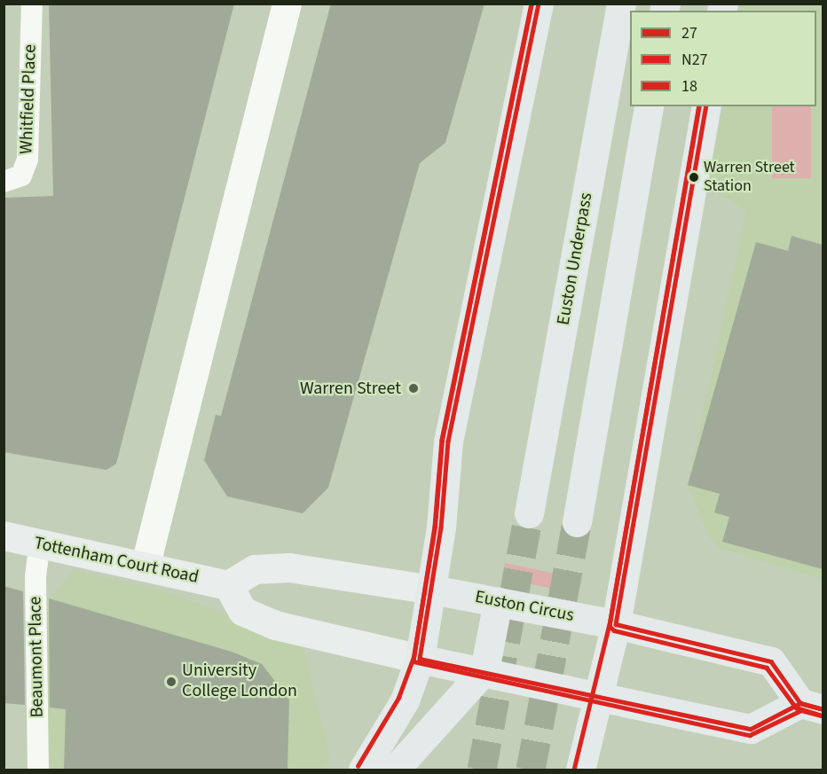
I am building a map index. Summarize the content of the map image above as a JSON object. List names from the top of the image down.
{
  "streets": {
    "highway": ["Euston Underpass", "Euston Circus"],
    "main road": ["Tottenham Court Road"],
    "lane": ["Whitfield Place", "Beaumont Place"]
  },
  "crossings": [
    ["Tottenham Court Road", "Beaumont Place"]
  ],
  "places": ["Warren Street Station", "Warren Street", "University College London"],
  "lines": ["transit line 27", "transit line N27", "transit line 18"],
  "legend": ["27", "N27", "18"]
}
